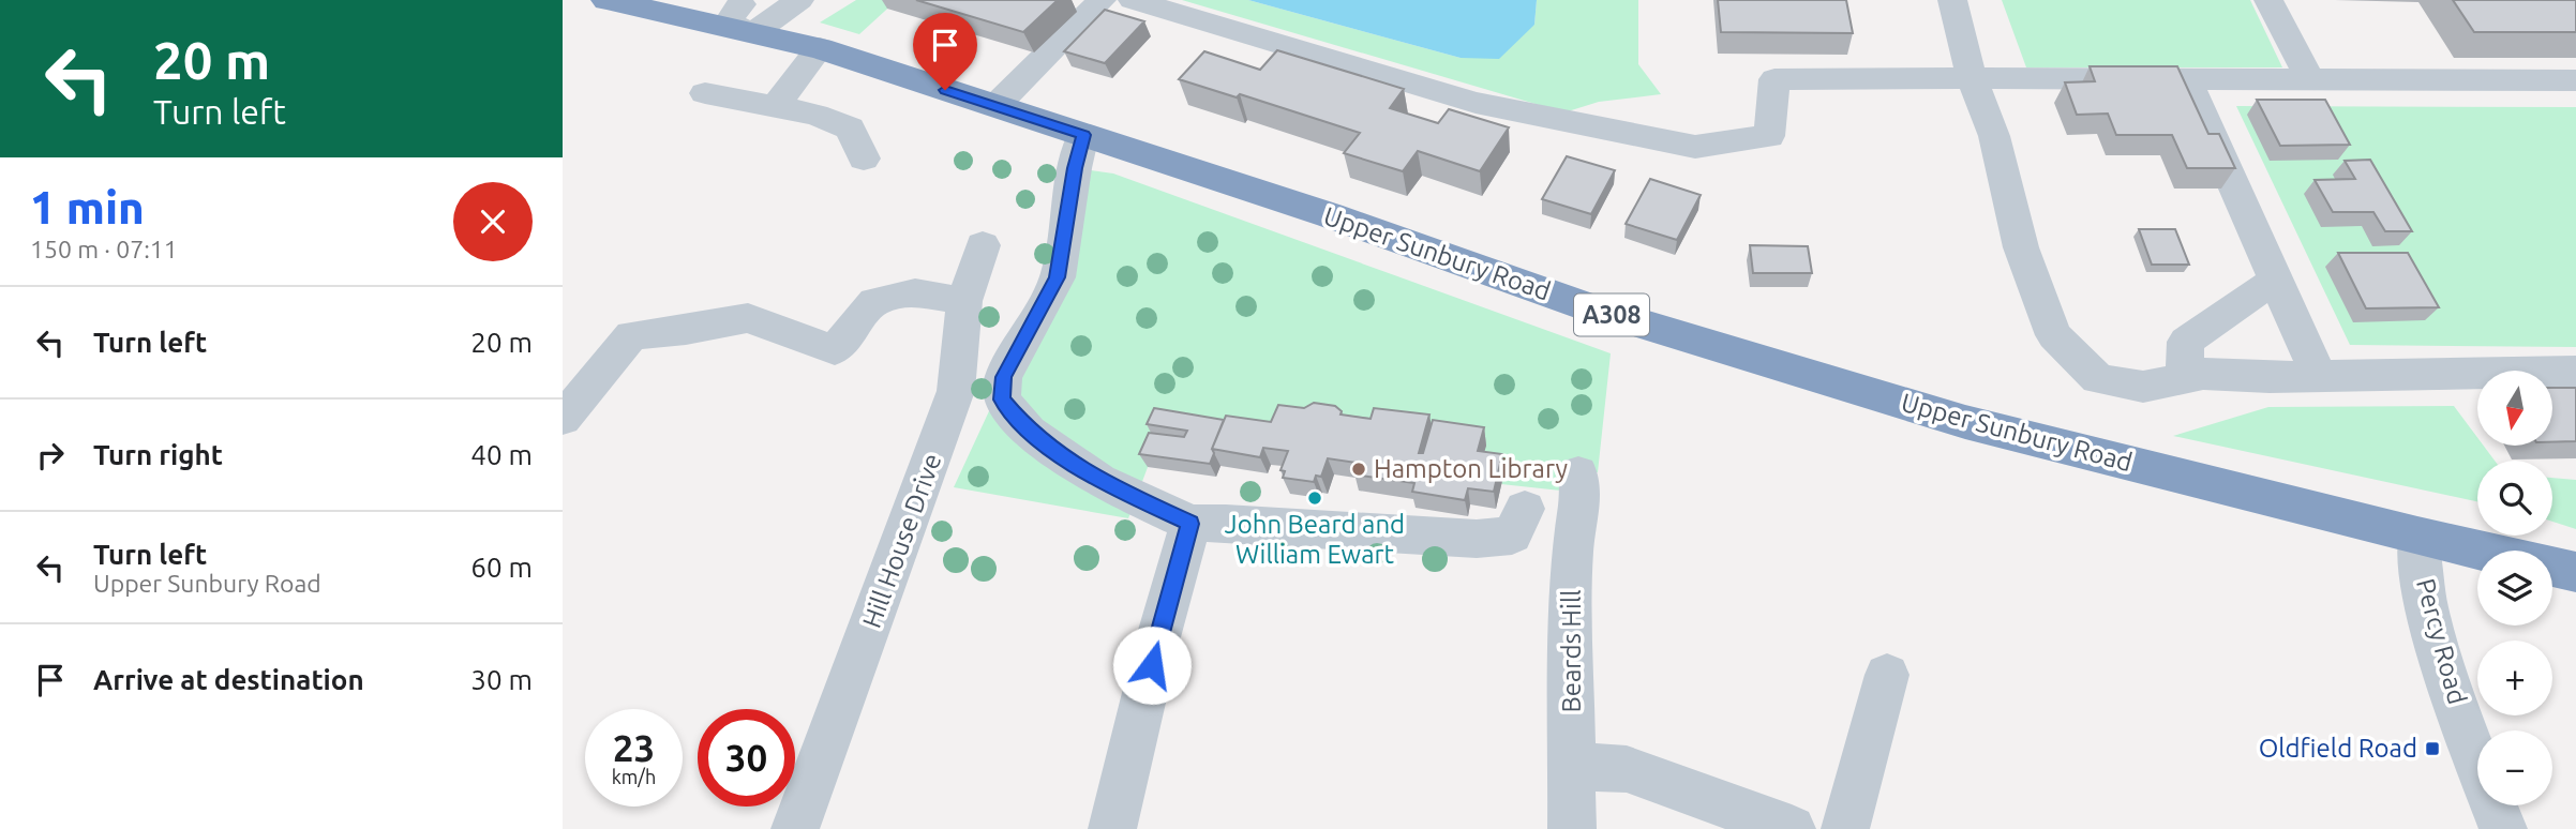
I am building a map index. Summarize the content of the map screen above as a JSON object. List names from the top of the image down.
{
  "streets": {
    "highway": ["Upper Sunbury Road", "A308"],
    "street": ["Hill House Drive", "Percy Road", "Beards Hill"]
  },
  "crossings": [
    ["Upper Sunbury Road", "Percy Road"]
  ],
  "places": {
    "other": ["Hampton Library", "John Beard and William Ewart"],
    "transit": ["Oldfield Road"]
  },
  "north": "bottom",
  "page": {
    "turn": ["20 m", "Turn left"],
    "heading": ["1 min", "150 m · 07:11"],
    "list": [
      {
        "name": "Turn left",
        "value": "20 m"
      },
      {
        "name": "Turn right",
        "value": "40 m"
      },
      {
        "name": "Turn left",
        "note": "Upper Sunbury Road",
        "value": "60 m"
      },
      {
        "name": "Arrive at destination",
        "value": "30 m"
      }
    ],
    "map_buttons": ["+", "−"],
    "speed": "23 km/h",
    "limit": "30"
  }
}
